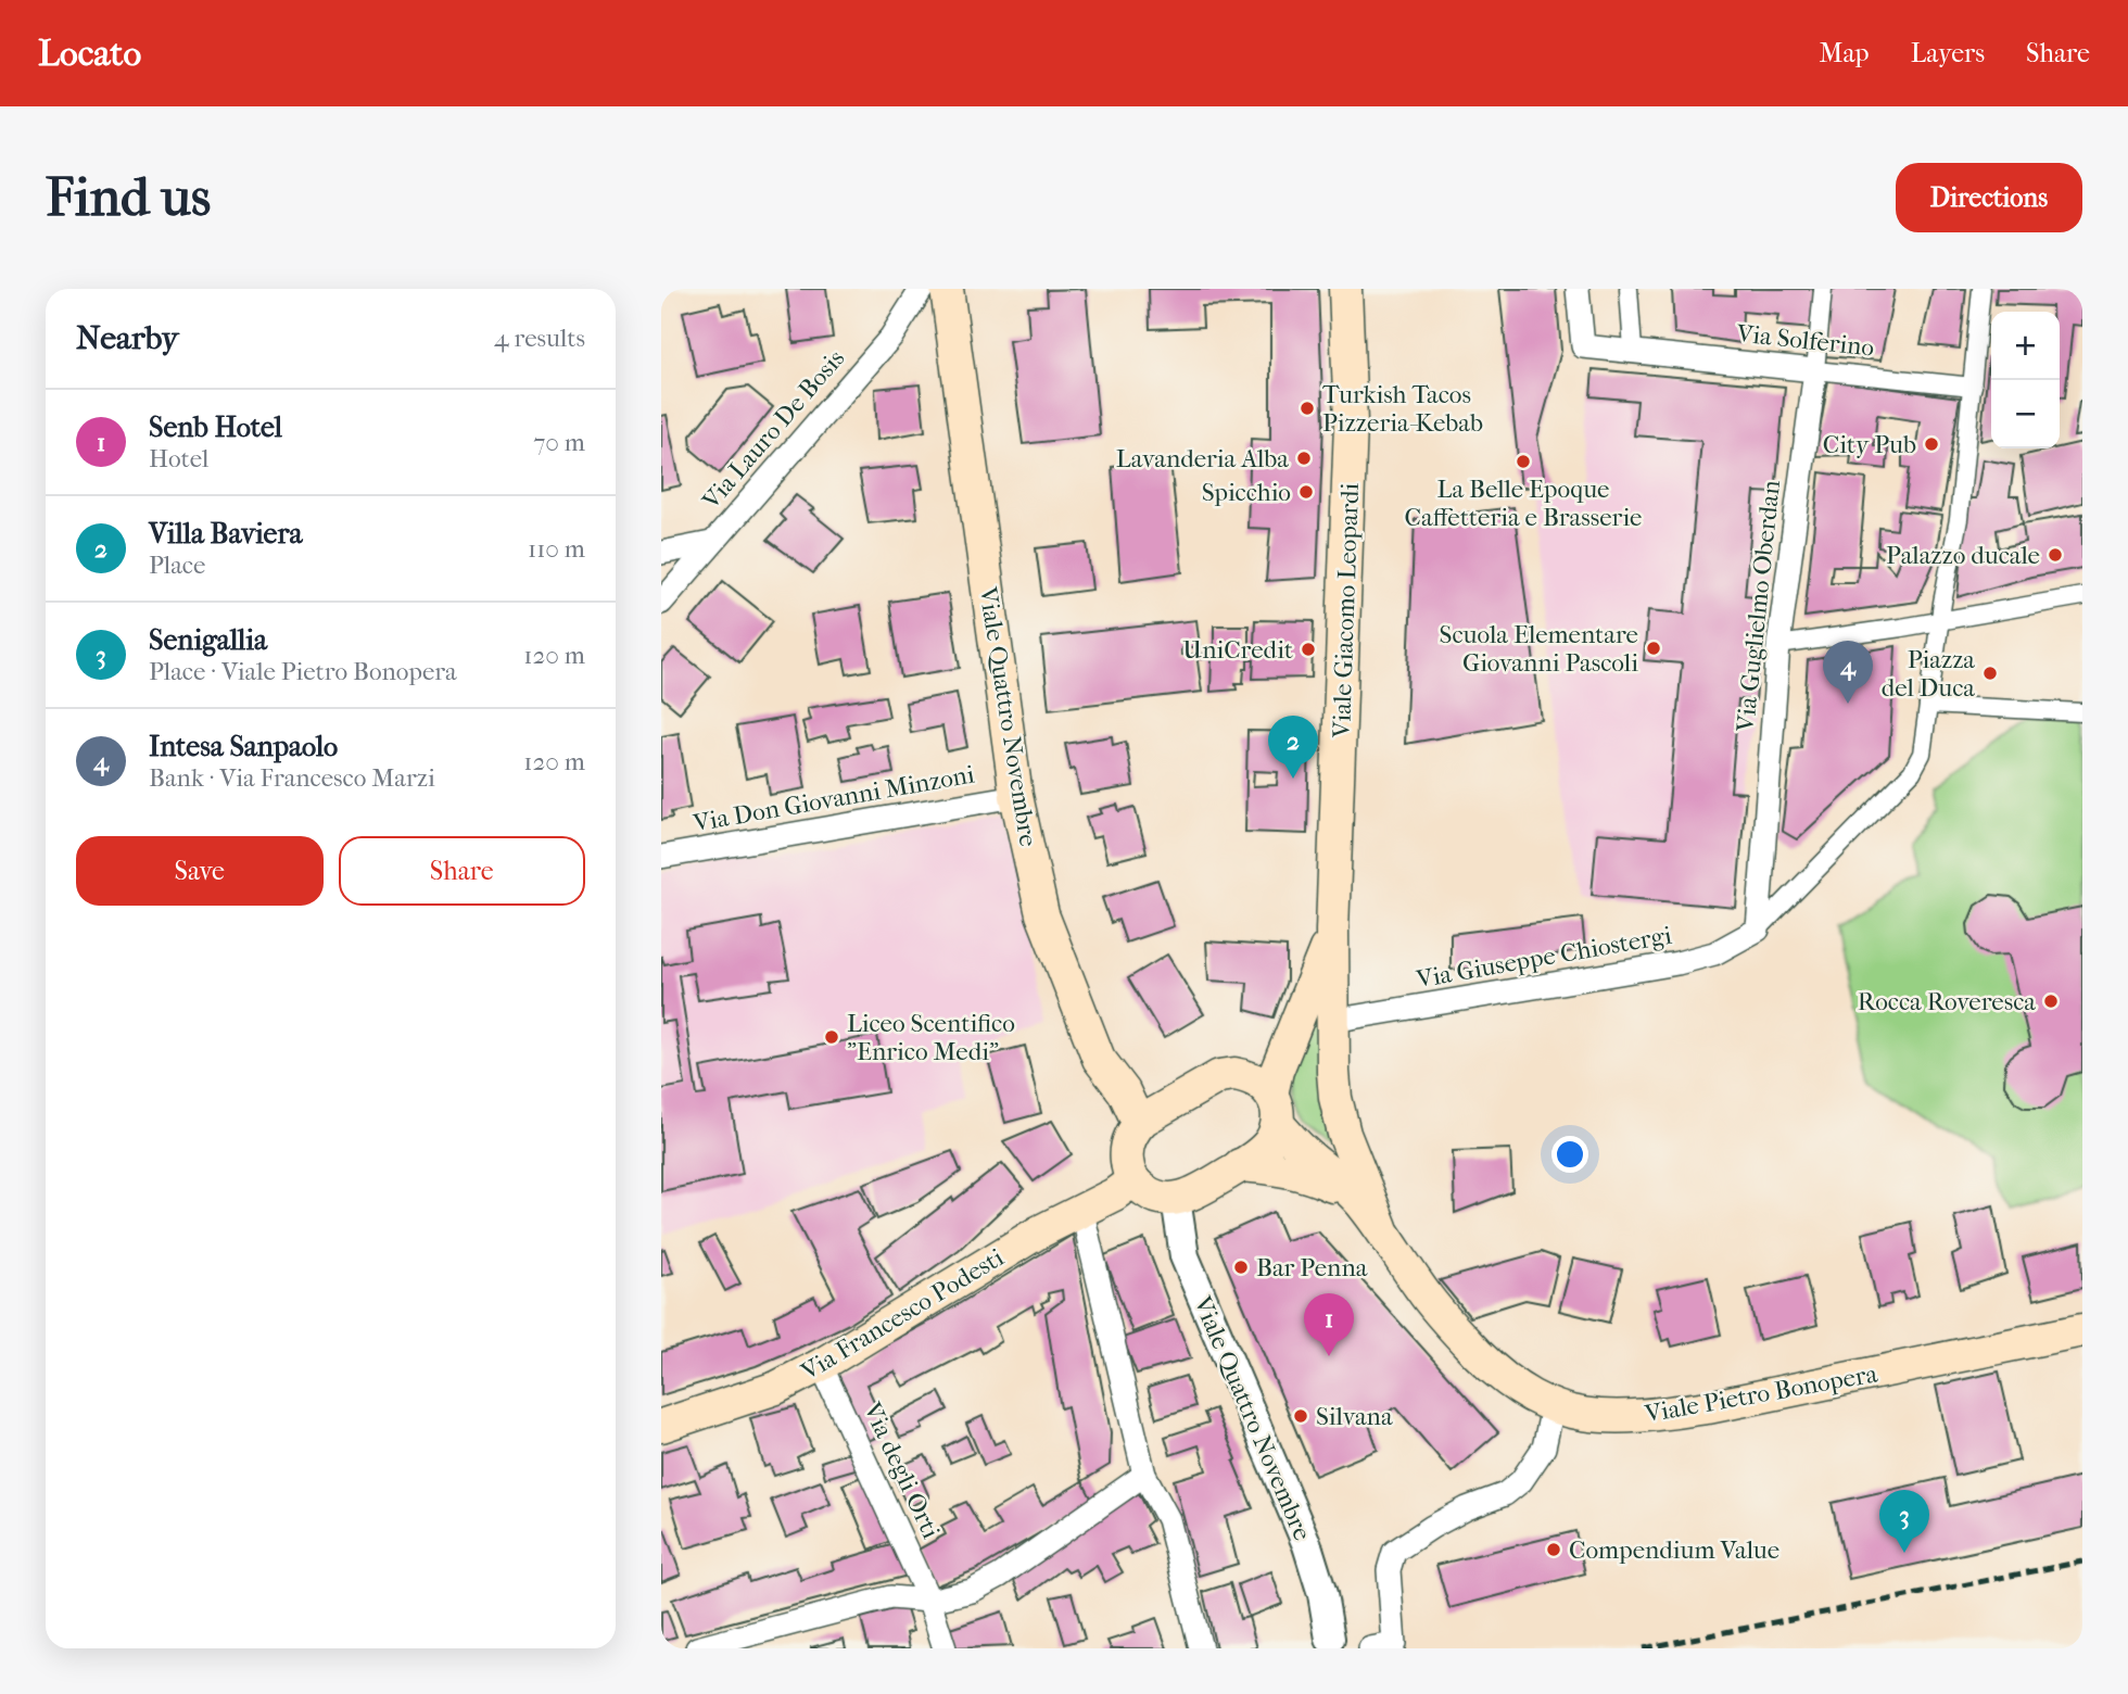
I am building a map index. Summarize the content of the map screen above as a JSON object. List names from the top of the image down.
{
  "streets": {
    "main road": [
      "Viale Giacomo Leopardi",
      "Viale Quattro Novembre",
      "Via Francesco Podesti",
      "Viale Pietro Bonopera"
    ],
    "street": [
      "Via Solferino",
      "Via Lauro De Bosis",
      "Via Guglielmo Oberdan",
      "Via Don Giovanni Minzoni",
      "Via Giuseppe Chiostergi",
      "Via degli Orti"
    ]
  },
  "crossings": [
    ["Via Solferino", "Via Guglielmo Oberdan"],
    ["Via Guglielmo Oberdan", "Via Giuseppe Chiostergi"],
    ["Viale Giacomo Leopardi", "Viale Quattro Novembre"],
    ["Viale Giacomo Leopardi", "Via Giuseppe Chiostergi"],
    ["Viale Giacomo Leopardi", "Via Francesco Podesti"],
    ["Viale Giacomo Leopardi", "Viale Pietro Bonopera"],
    ["Viale Quattro Novembre", "Via Don Giovanni Minzoni"],
    ["Viale Quattro Novembre", "Via Francesco Podesti"],
    ["Viale Quattro Novembre", "Viale Pietro Bonopera"],
    ["Via Giuseppe Chiostergi", "Viale Pietro Bonopera"],
    ["Via Francesco Podesti", "Viale Pietro Bonopera"],
    ["Via Francesco Podesti", "Via degli Orti"]
  ],
  "places": [
    "Turkish Tacos Pizzeria-Kebab",
    "City Pub",
    "Lavanderia Alba",
    "La Belle Epoque Caffetteria e Brasserie",
    "Spicchio",
    "Palazzo ducale",
    "Scuola Elementare Giovanni Pascoli",
    "UniCredit",
    "Piazza del Duca",
    "Rocca Roveresca",
    "Liceo Scentifico \"Enrico Medi\"",
    "Bar Penna",
    "Silvana",
    "Compendium Value"
  ],
  "page": {
    "header": "Locato",
    "nav": ["Map", "Layers", "Share"],
    "buttons": [
      "Directions",
      ["Save", "Share"]
    ],
    "title": "Find us",
    "heading": ["Nearby", "4 results"],
    "map_buttons": ["+", "−"],
    "list": [
      {
        "mark": "1",
        "name": "Senb Hotel",
        "note": "Hotel",
        "value": "70 m"
      },
      {
        "mark": "2",
        "name": "Villa Baviera",
        "note": "Place",
        "value": "110 m"
      },
      {
        "mark": "3",
        "name": "Senigallia",
        "note": "Place · Viale Pietro Bonopera",
        "value": "120 m"
      },
      {
        "mark": "4",
        "name": "Intesa Sanpaolo",
        "note": "Bank · Via Francesco Marzi",
        "value": "120 m"
      }
    ],
    "pins": [
      "4",
      "2",
      "1",
      "3"
    ]
  }
}
